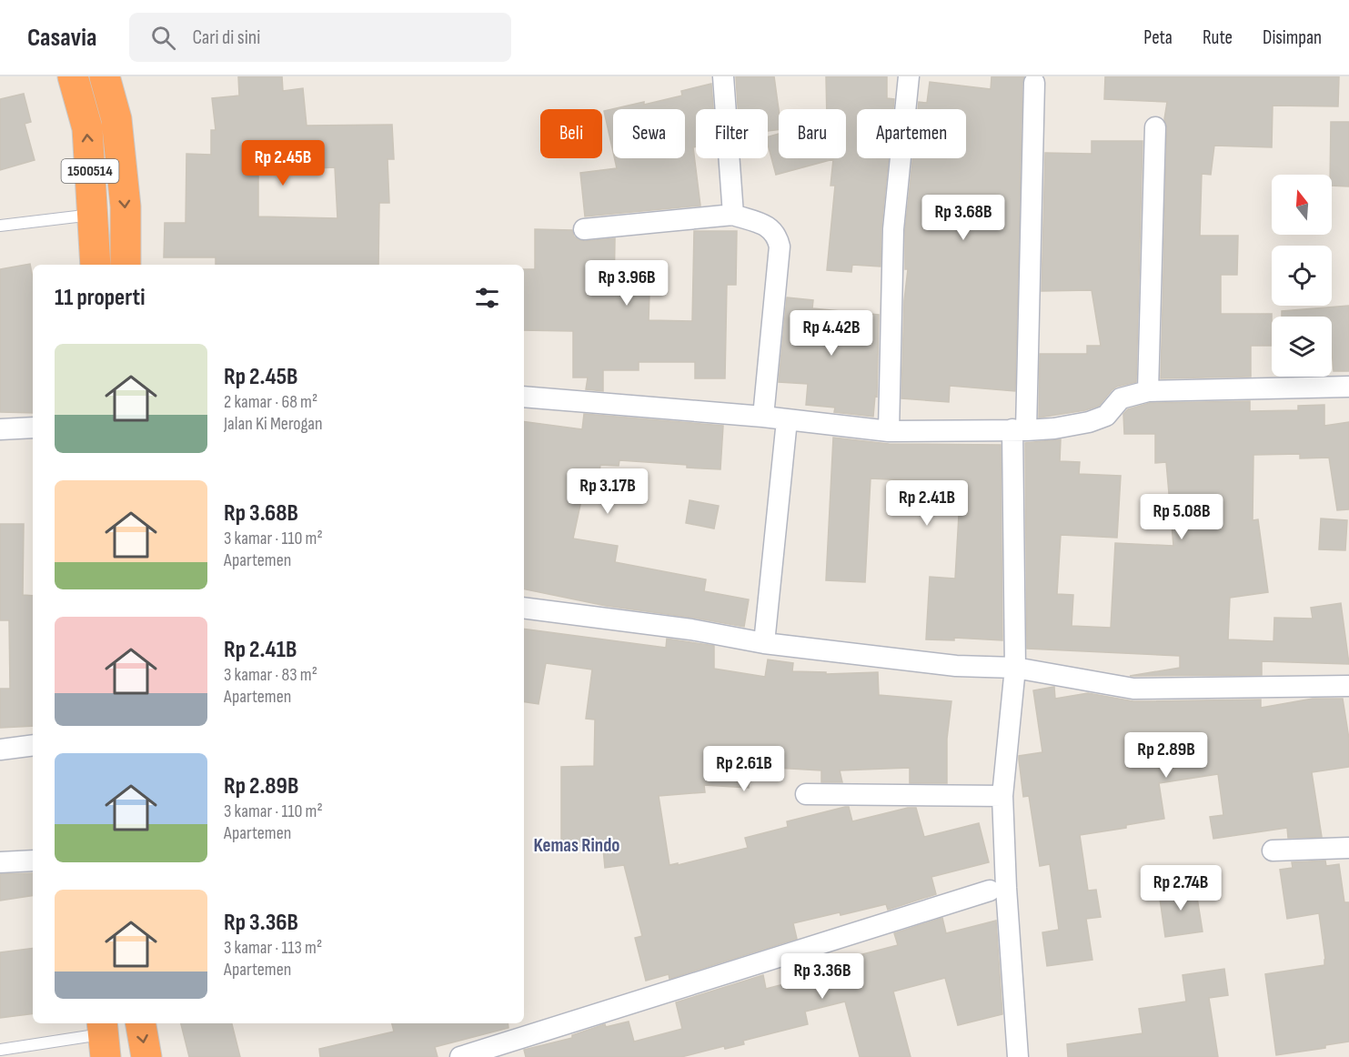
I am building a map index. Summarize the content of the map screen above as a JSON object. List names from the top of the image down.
{
  "streets": {
    "highway": ["1500514"]
  },
  "districts": ["Kemas Rindo"],
  "north": "top",
  "page": {
    "header": "Casavia",
    "search": "Cari di sini",
    "nav": ["Peta", "Rute", "Disimpan"],
    "chip": [
      "Beli",
      "Sewa",
      "Filter",
      "Baru",
      "Apartemen"
    ],
    "price": [
      "Rp 2.45B",
      "Rp 3.68B",
      "Rp 3.96B",
      "Rp 4.42B",
      "Rp 3.17B",
      "Rp 2.41B",
      "Rp 5.08B",
      "Rp 2.89B",
      "Rp 2.61B",
      "Rp 2.74B",
      "Rp 3.36B"
    ],
    "heading": "11 properti",
    "list": [
      {
        "name": "Rp 2.45B",
        "note": "2 kamar · 68 m² · Jalan Ki Merogan"
      },
      {
        "name": "Rp 3.68B",
        "note": "3 kamar · 110 m² · Apartemen"
      },
      {
        "name": "Rp 2.41B",
        "note": "3 kamar · 83 m² · Apartemen"
      },
      {
        "name": "Rp 2.89B",
        "note": "3 kamar · 110 m² · Apartemen"
      },
      {
        "name": "Rp 3.36B",
        "note": "3 kamar · 113 m² · Apartemen"
      }
    ]
  }
}
